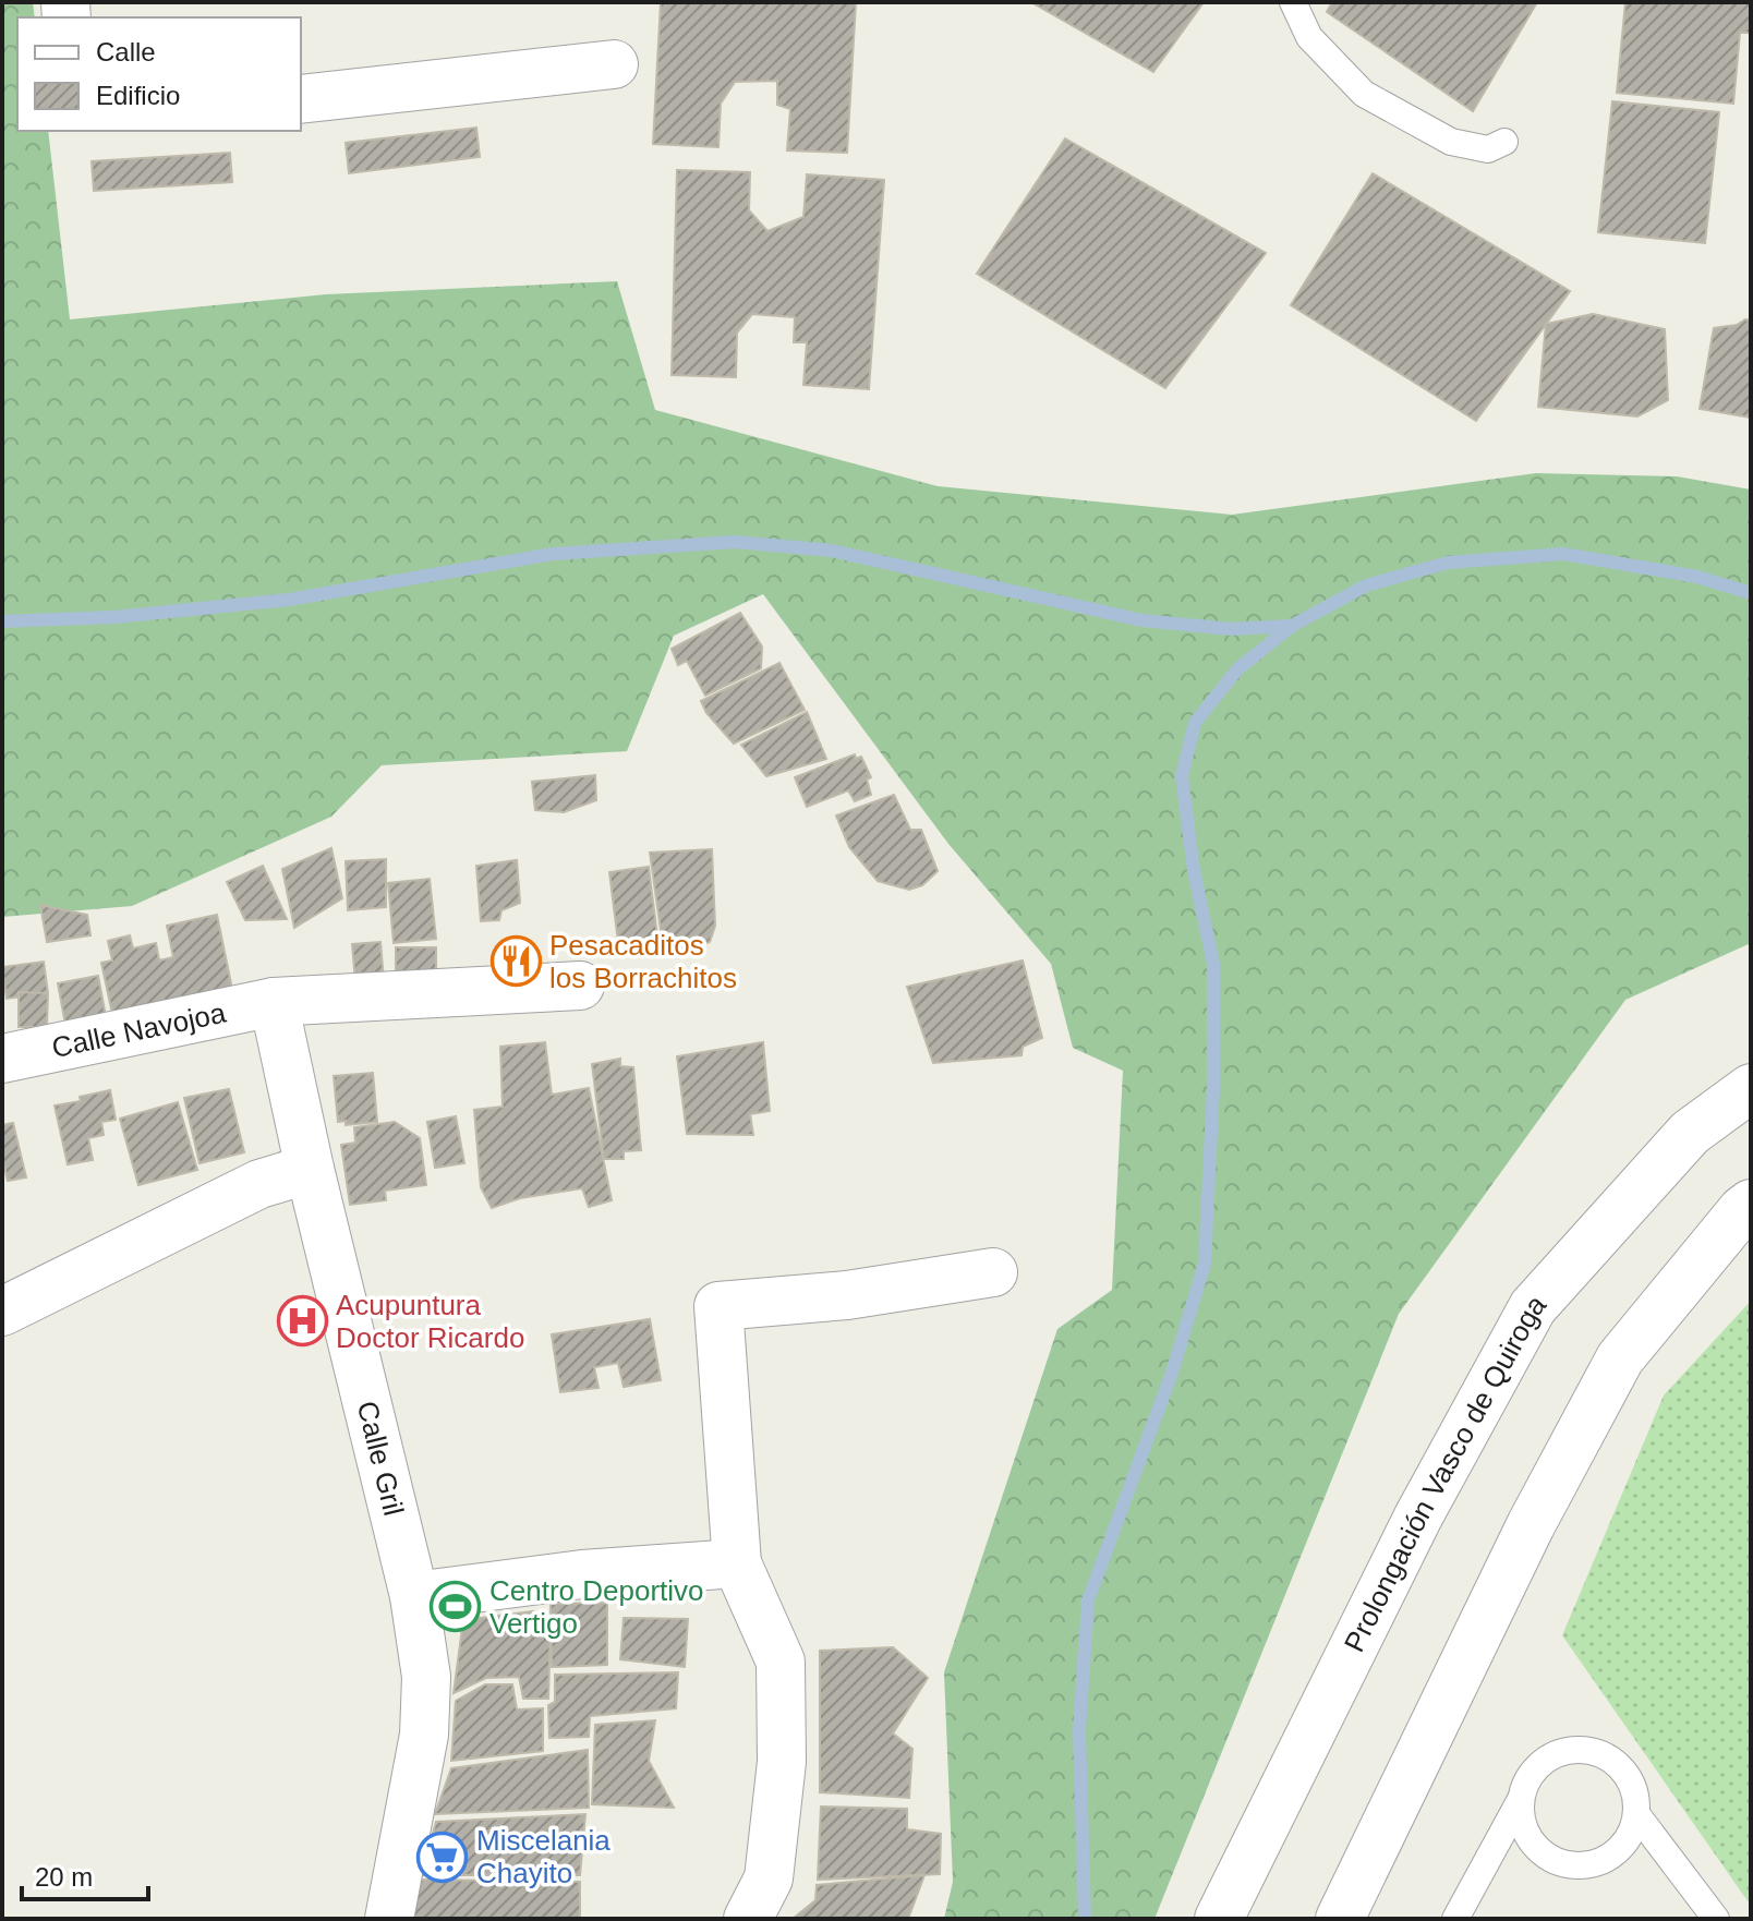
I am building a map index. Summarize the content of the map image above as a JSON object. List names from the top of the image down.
{
  "streets": {
    "street": ["Calle Navojoa", "Calle Gril", "Prolongación Vasco de Quiroga"]
  },
  "crossings": [
    ["Calle Navojoa", "Calle Gril"]
  ],
  "places": {
    "restaurant": ["Pesacaditos los Borrachitos"],
    "hospital": ["Acupuntura Doctor Ricardo"],
    "sports": ["Centro Deportivo Vertigo"],
    "supermarket": ["Miscelania Chayito"]
  },
  "legend": ["Calle", "Edificio"],
  "scale_bar": "20 m"
}
